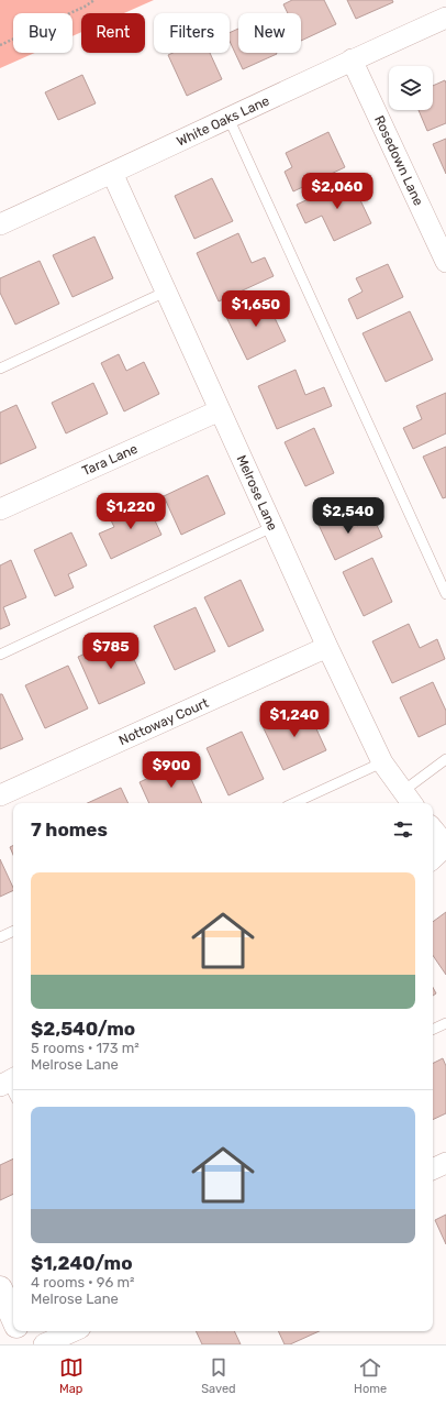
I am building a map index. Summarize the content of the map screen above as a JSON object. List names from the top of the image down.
{
  "streets": {
    "street": [
      "White Oaks Lane",
      "Rosedown Lane",
      "Tara Lane",
      "Melrose Lane",
      "Nottoway Court"
    ]
  },
  "crossings": [
    ["White Oaks Lane", "Rosedown Lane"],
    ["White Oaks Lane", "Melrose Lane"],
    ["Tara Lane", "Melrose Lane"],
    ["Melrose Lane", "Nottoway Court"]
  ],
  "page": {
    "chip": [
      "Buy",
      "Rent",
      "Filters",
      "New"
    ],
    "price": [
      "$2,060",
      "$1,650",
      "$1,220",
      "$2,540",
      "$785",
      "$1,240",
      "$900"
    ],
    "heading": "7 homes",
    "list": [
      {
        "name": "$2,540/mo",
        "note": "5 rooms · 173 m² · Melrose Lane"
      },
      {
        "name": "$1,240/mo",
        "note": "4 rooms · 96 m² · Melrose Lane"
      }
    ],
    "tabs": ["Map", "Saved", "Home"]
  }
}
